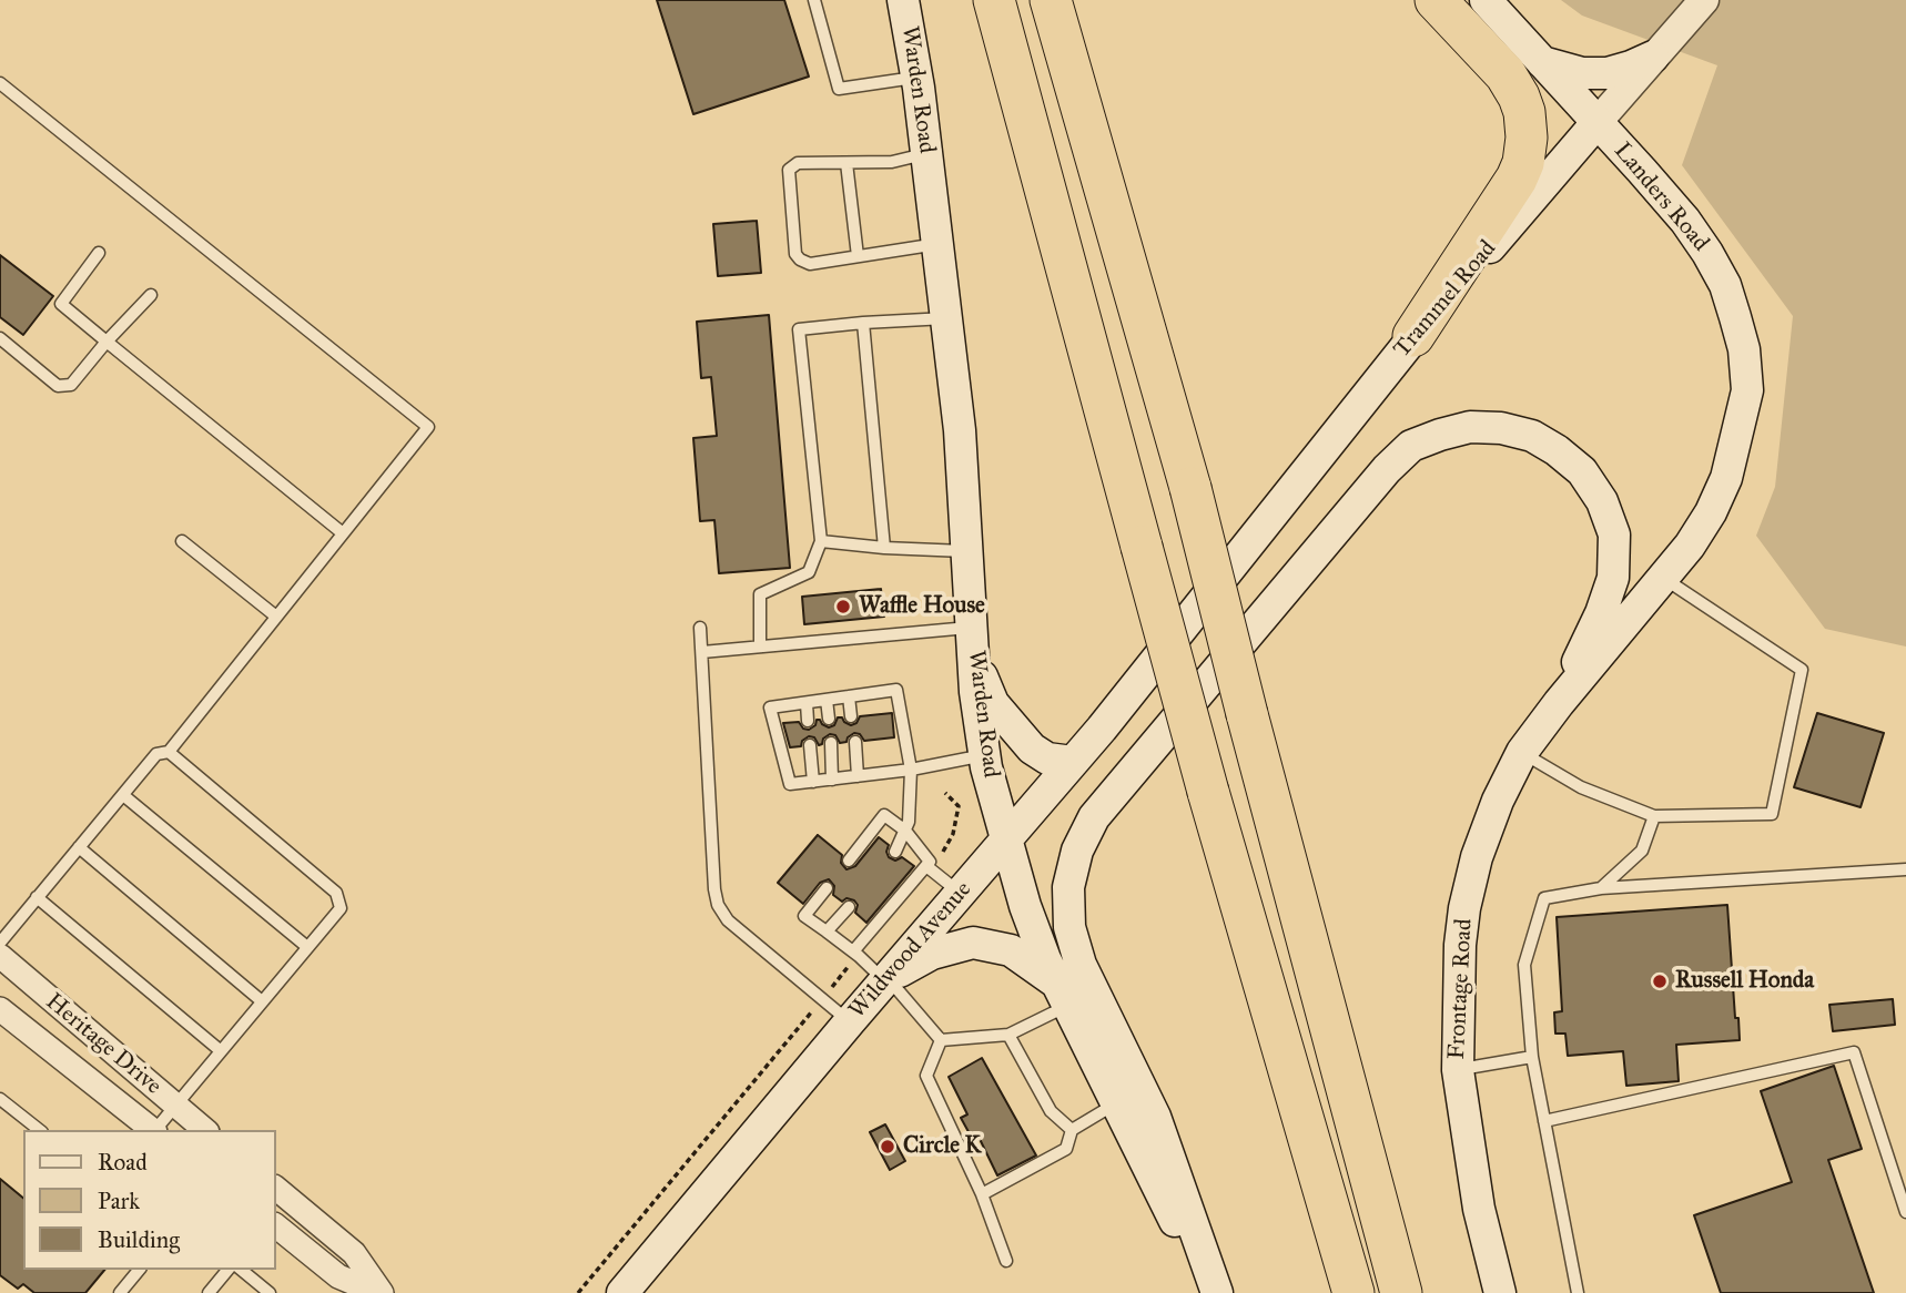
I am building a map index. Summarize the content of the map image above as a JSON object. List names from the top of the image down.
{
  "streets": {
    "main road": [
      "Warden Road",
      "Landers Road",
      "Trammel Road",
      "Wildwood Avenue",
      "Frontage Road"
    ],
    "street": ["Heritage Drive"]
  },
  "crossings": [
    ["Warden Road", "Wildwood Avenue"],
    ["Landers Road", "Trammel Road"],
    ["Landers Road", "Frontage Road"],
    ["Trammel Road", "Wildwood Avenue"]
  ],
  "places": ["Waffle House", "Russell Honda", "Circle K"],
  "legend": ["Road", "Park", "Building"]
}
